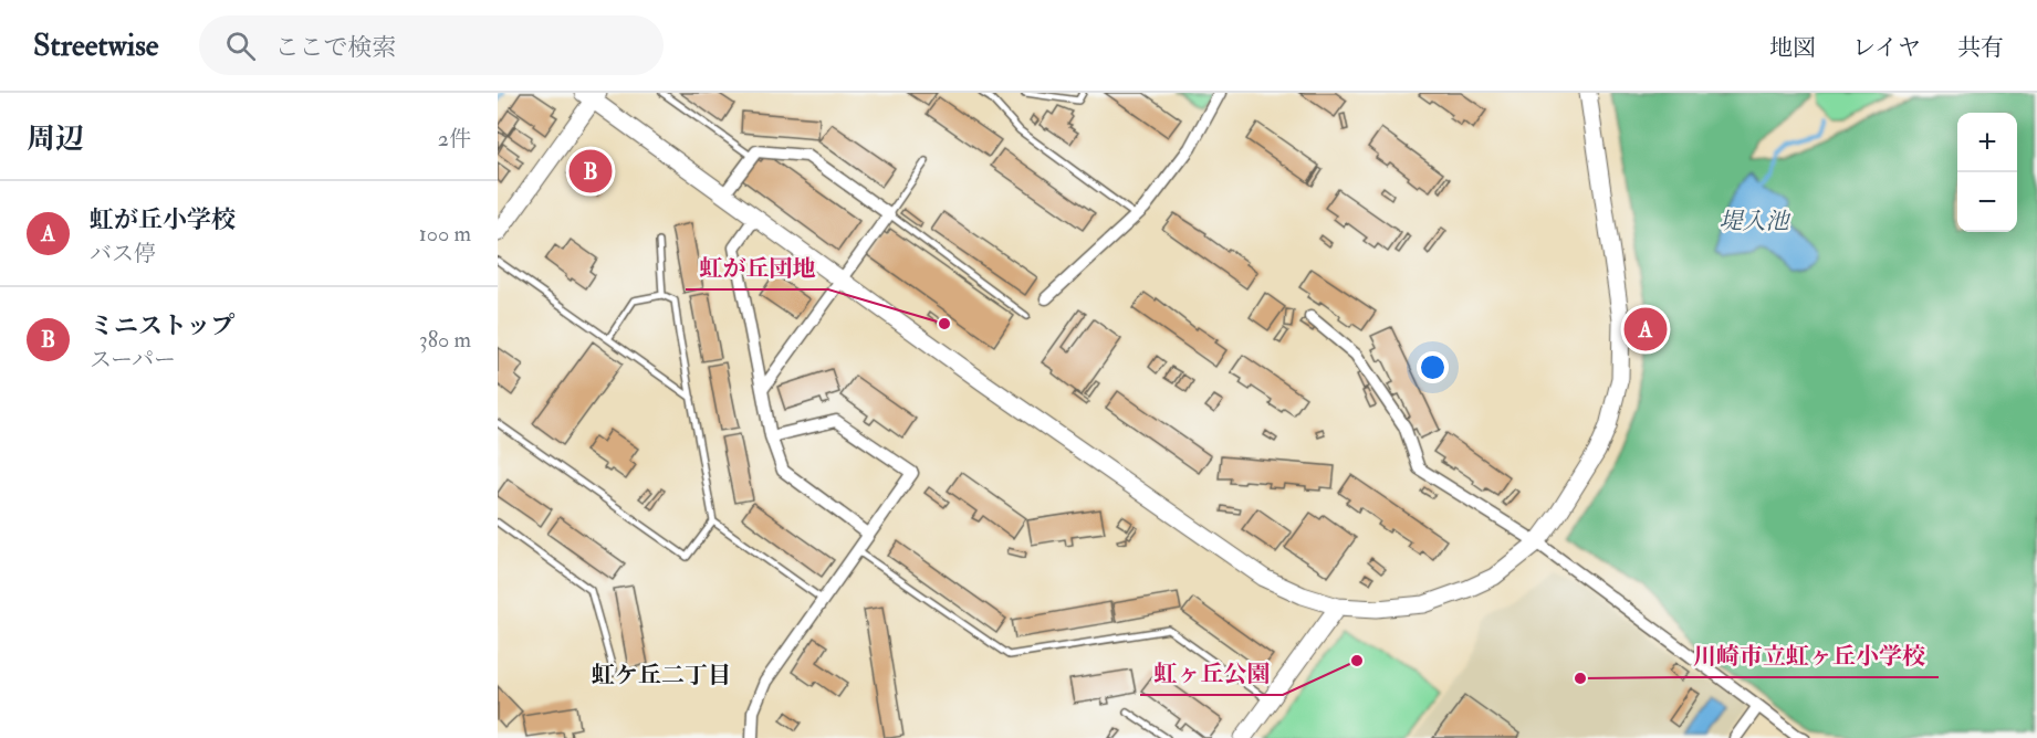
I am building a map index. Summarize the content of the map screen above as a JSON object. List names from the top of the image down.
{
  "districts": ["虹ケ丘二丁目"],
  "water": ["堤入池"],
  "places": ["虹が丘団地", "虹ヶ丘公園", "川崎市立虹ヶ丘小学校"],
  "page": {
    "header": "Streetwise",
    "search": "ここで検索",
    "nav": ["地図", "レイヤ", "共有"],
    "heading": ["周辺", "2件"],
    "map_buttons": ["+", "−"],
    "pins": ["B", "A"],
    "list": [
      {
        "mark": "A",
        "name": "虹が丘小学校",
        "note": "バス停",
        "value": "100 m"
      },
      {
        "mark": "B",
        "name": "ミニストップ",
        "note": "スーパー",
        "value": "380 m"
      }
    ]
  }
}
